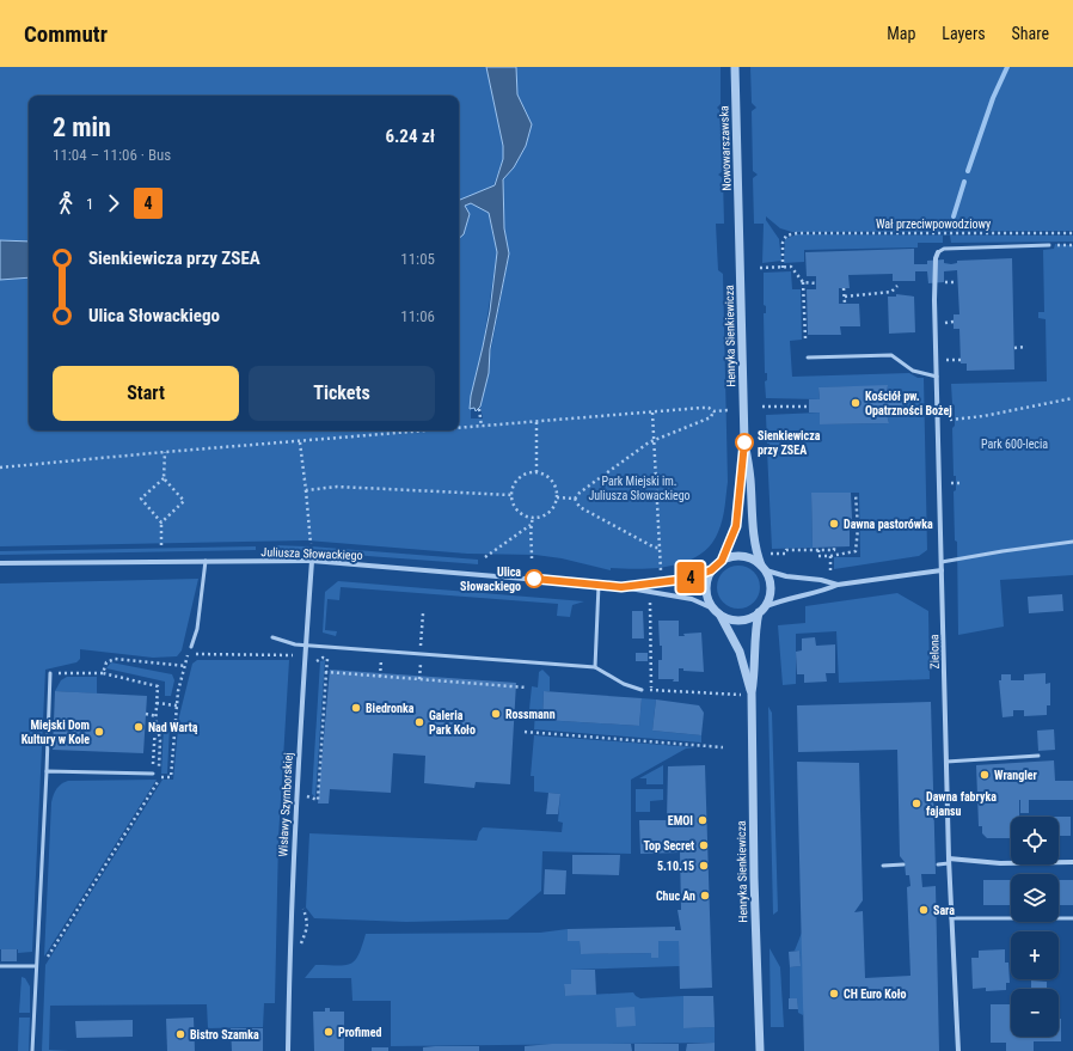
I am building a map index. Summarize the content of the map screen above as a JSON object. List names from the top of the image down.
{
  "streets": {
    "street": [
      "Nowowarszawska",
      "Henryka Sienkiewicza",
      "Juliusza Słowackiego",
      "Zielona",
      "Wisławy Szymborskiej"
    ],
    "path": ["Wał przeciwpowodziowy"]
  },
  "crossings": [
    ["Nowowarszawska", "Henryka Sienkiewicza"],
    ["Henryka Sienkiewicza", "Juliusza Słowackiego"],
    ["Juliusza Słowackiego", "Wisławy Szymborskiej"]
  ],
  "parks": ["Park 600-lecia", "Park Miejski im. Juliusza Słowackiego"],
  "places": [
    "Kościół pw. Opatrzności Bożej",
    "Sienkiewicza przy ZSEA",
    "Dawna pastorówka",
    "Ulica Słowackiego",
    "Biedronka",
    "Rossmann",
    "Galeria Park Koło",
    "Nad Wartą",
    "Miejski Dom Kultury w Kole",
    "Wrangler",
    "Dawna fabryka fajansu",
    "EMOI",
    "Top Secret",
    "5.10.15",
    "Chuc An",
    "Sara",
    "CH Euro Koło",
    "Profimed",
    "Bistro Szamka"
  ],
  "lines": ["bus line 4"],
  "page": {
    "header": "Commutr",
    "nav": ["Map", "Layers", "Share"],
    "on_map": "4",
    "heading": ["2 min", "11:04 – 11:06 · Bus", "6.24 zł"],
    "legs": ["1", "4"],
    "list": [
      {
        "name": "Sienkiewicza przy ZSEA",
        "value": "11:05"
      },
      {
        "name": "Ulica Słowackiego",
        "value": "11:06"
      }
    ],
    "buttons": ["Start", "Tickets"],
    "map_buttons": ["+", "−"]
  }
}
